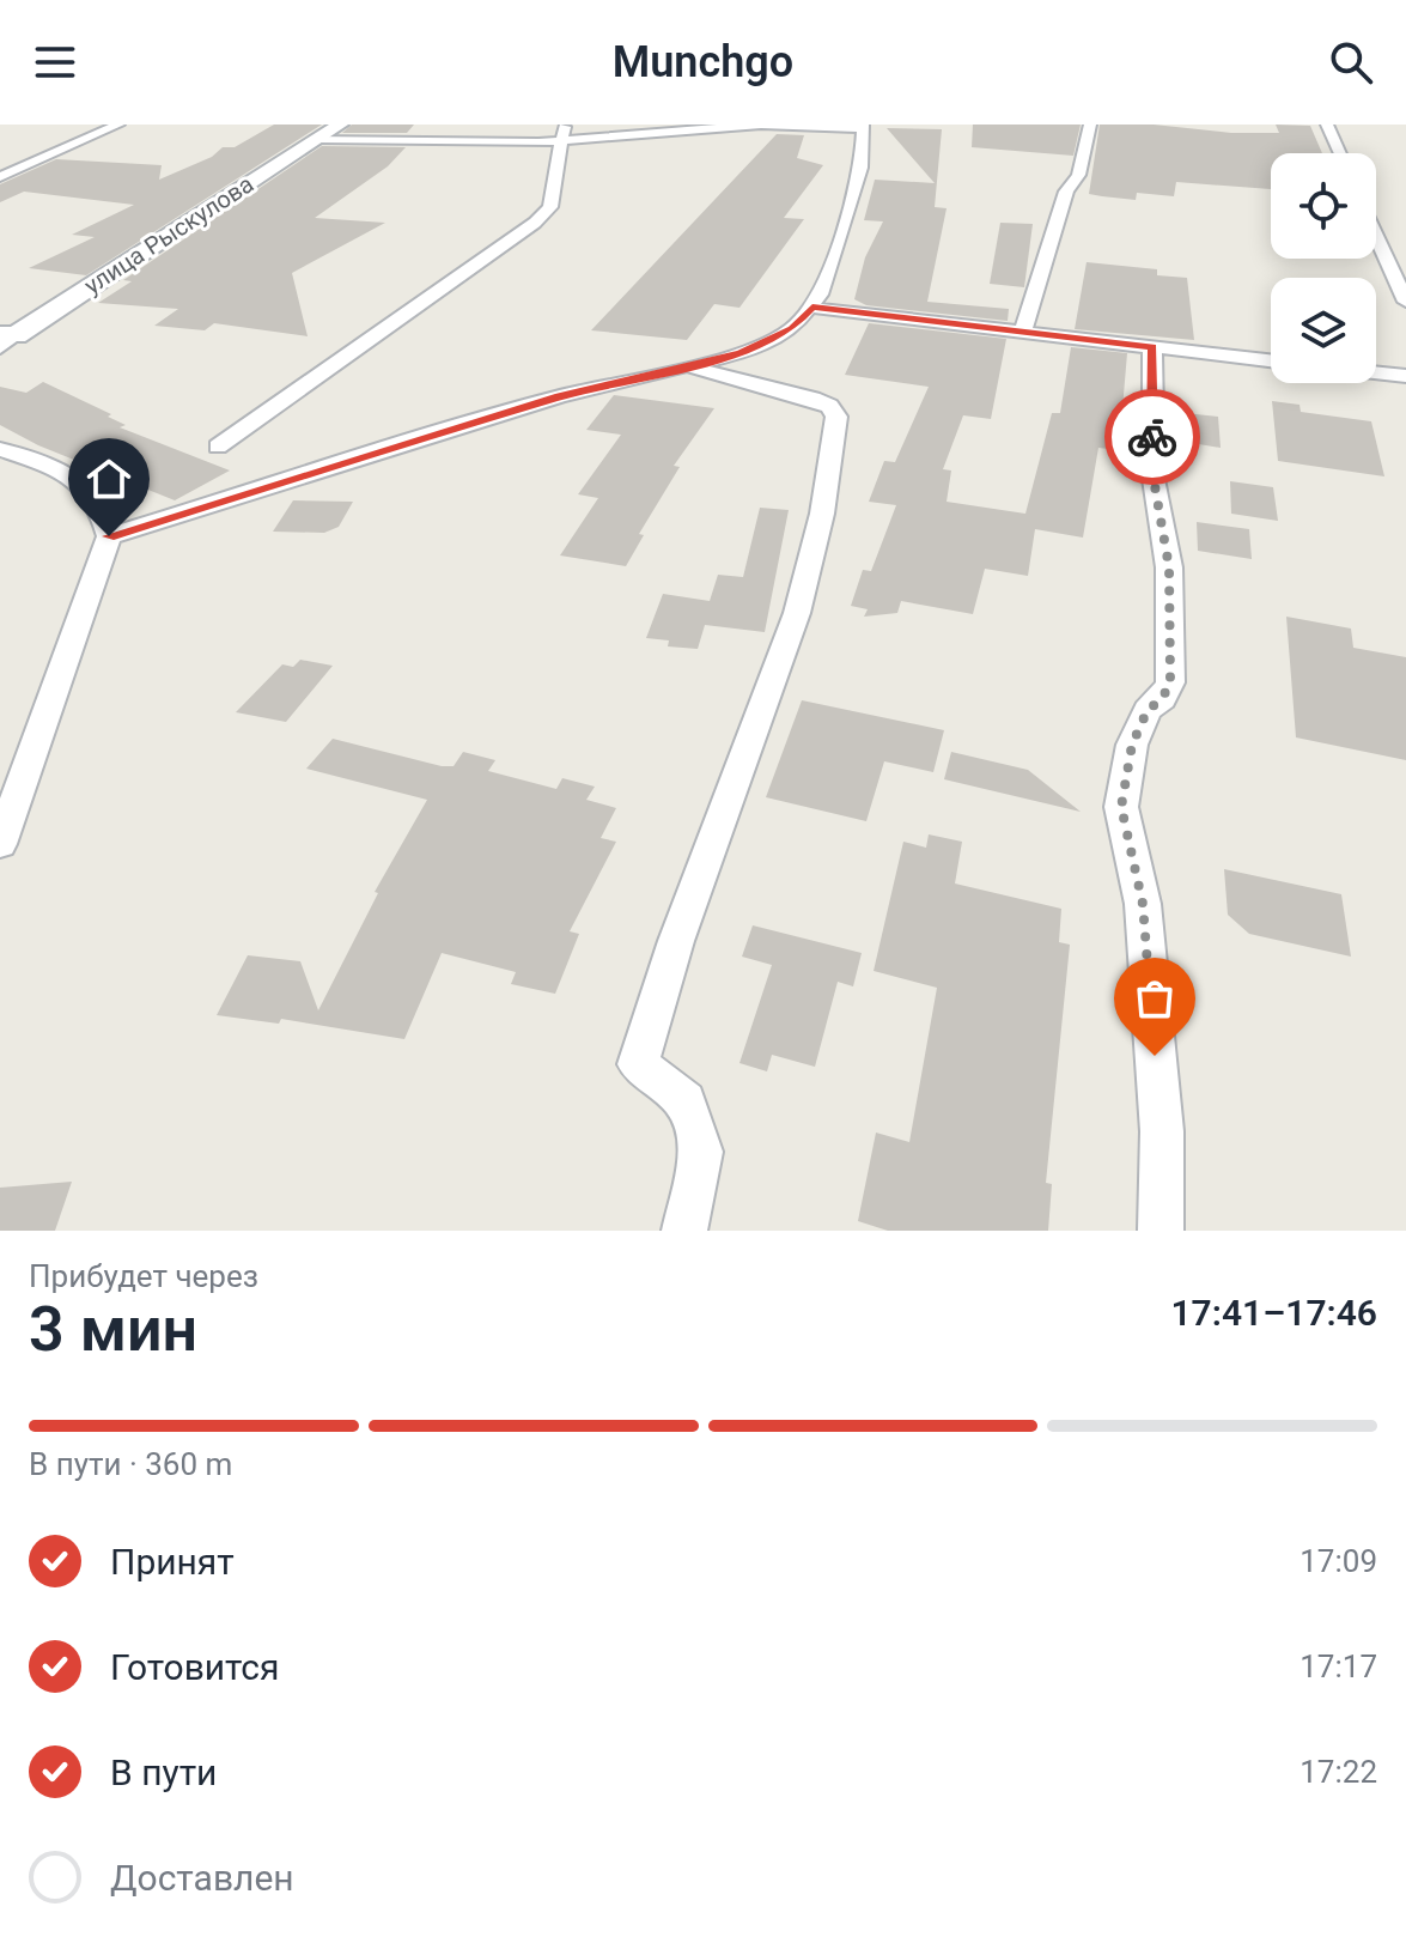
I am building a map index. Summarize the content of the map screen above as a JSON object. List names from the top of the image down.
{
  "streets": {
    "street": ["улица Рыскулова"]
  },
  "page": {
    "header": "Munchgo",
    "heading": ["3 мин", "Прибудет через", "17:41–17:46"],
    "bar": "В пути · 360 m",
    "list": [
      ["Принят", "17:09"],
      ["Готовится", "17:17"],
      ["В пути", "17:22"],
      "Доставлен"
    ]
  }
}
